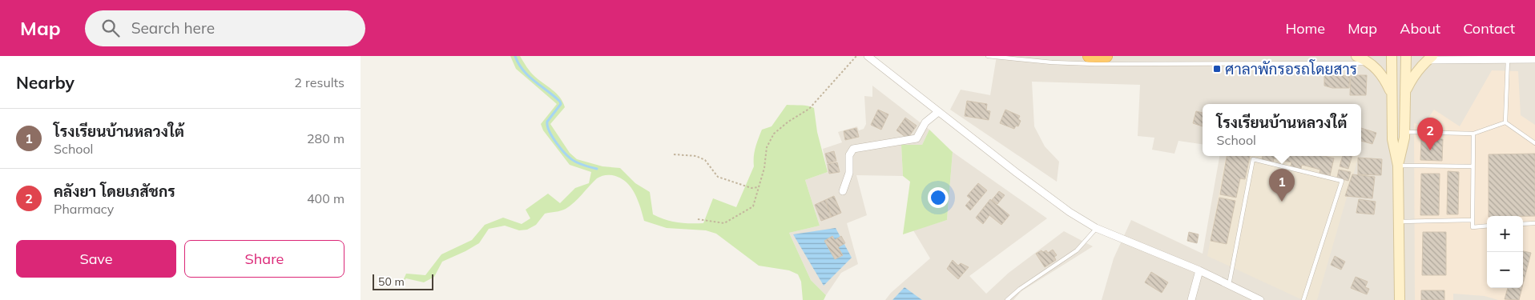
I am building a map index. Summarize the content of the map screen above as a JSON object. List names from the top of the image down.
{
  "places": {
    "transit": ["ศาลาพักรอรถโดยสาร"]
  },
  "scale_bar": "50 m",
  "page": {
    "header": "Map",
    "search": "Search here",
    "nav": [
      "Home",
      "Map",
      "About",
      "Contact"
    ],
    "heading": ["Nearby", "2 results"],
    "popup": ["โรงเรียนบ้านหลวงใต้", "School"],
    "list": [
      {
        "mark": "1",
        "name": "โรงเรียนบ้านหลวงใต้",
        "note": "School",
        "value": "280 m"
      },
      {
        "mark": "2",
        "name": "คลังยา โดยเภสัชกร",
        "note": "Pharmacy",
        "value": "400 m"
      }
    ],
    "pins": ["2", "1"],
    "map_buttons": ["+", "−"],
    "buttons": ["Save", "Share"],
    "scale": "50 m"
  }
}
